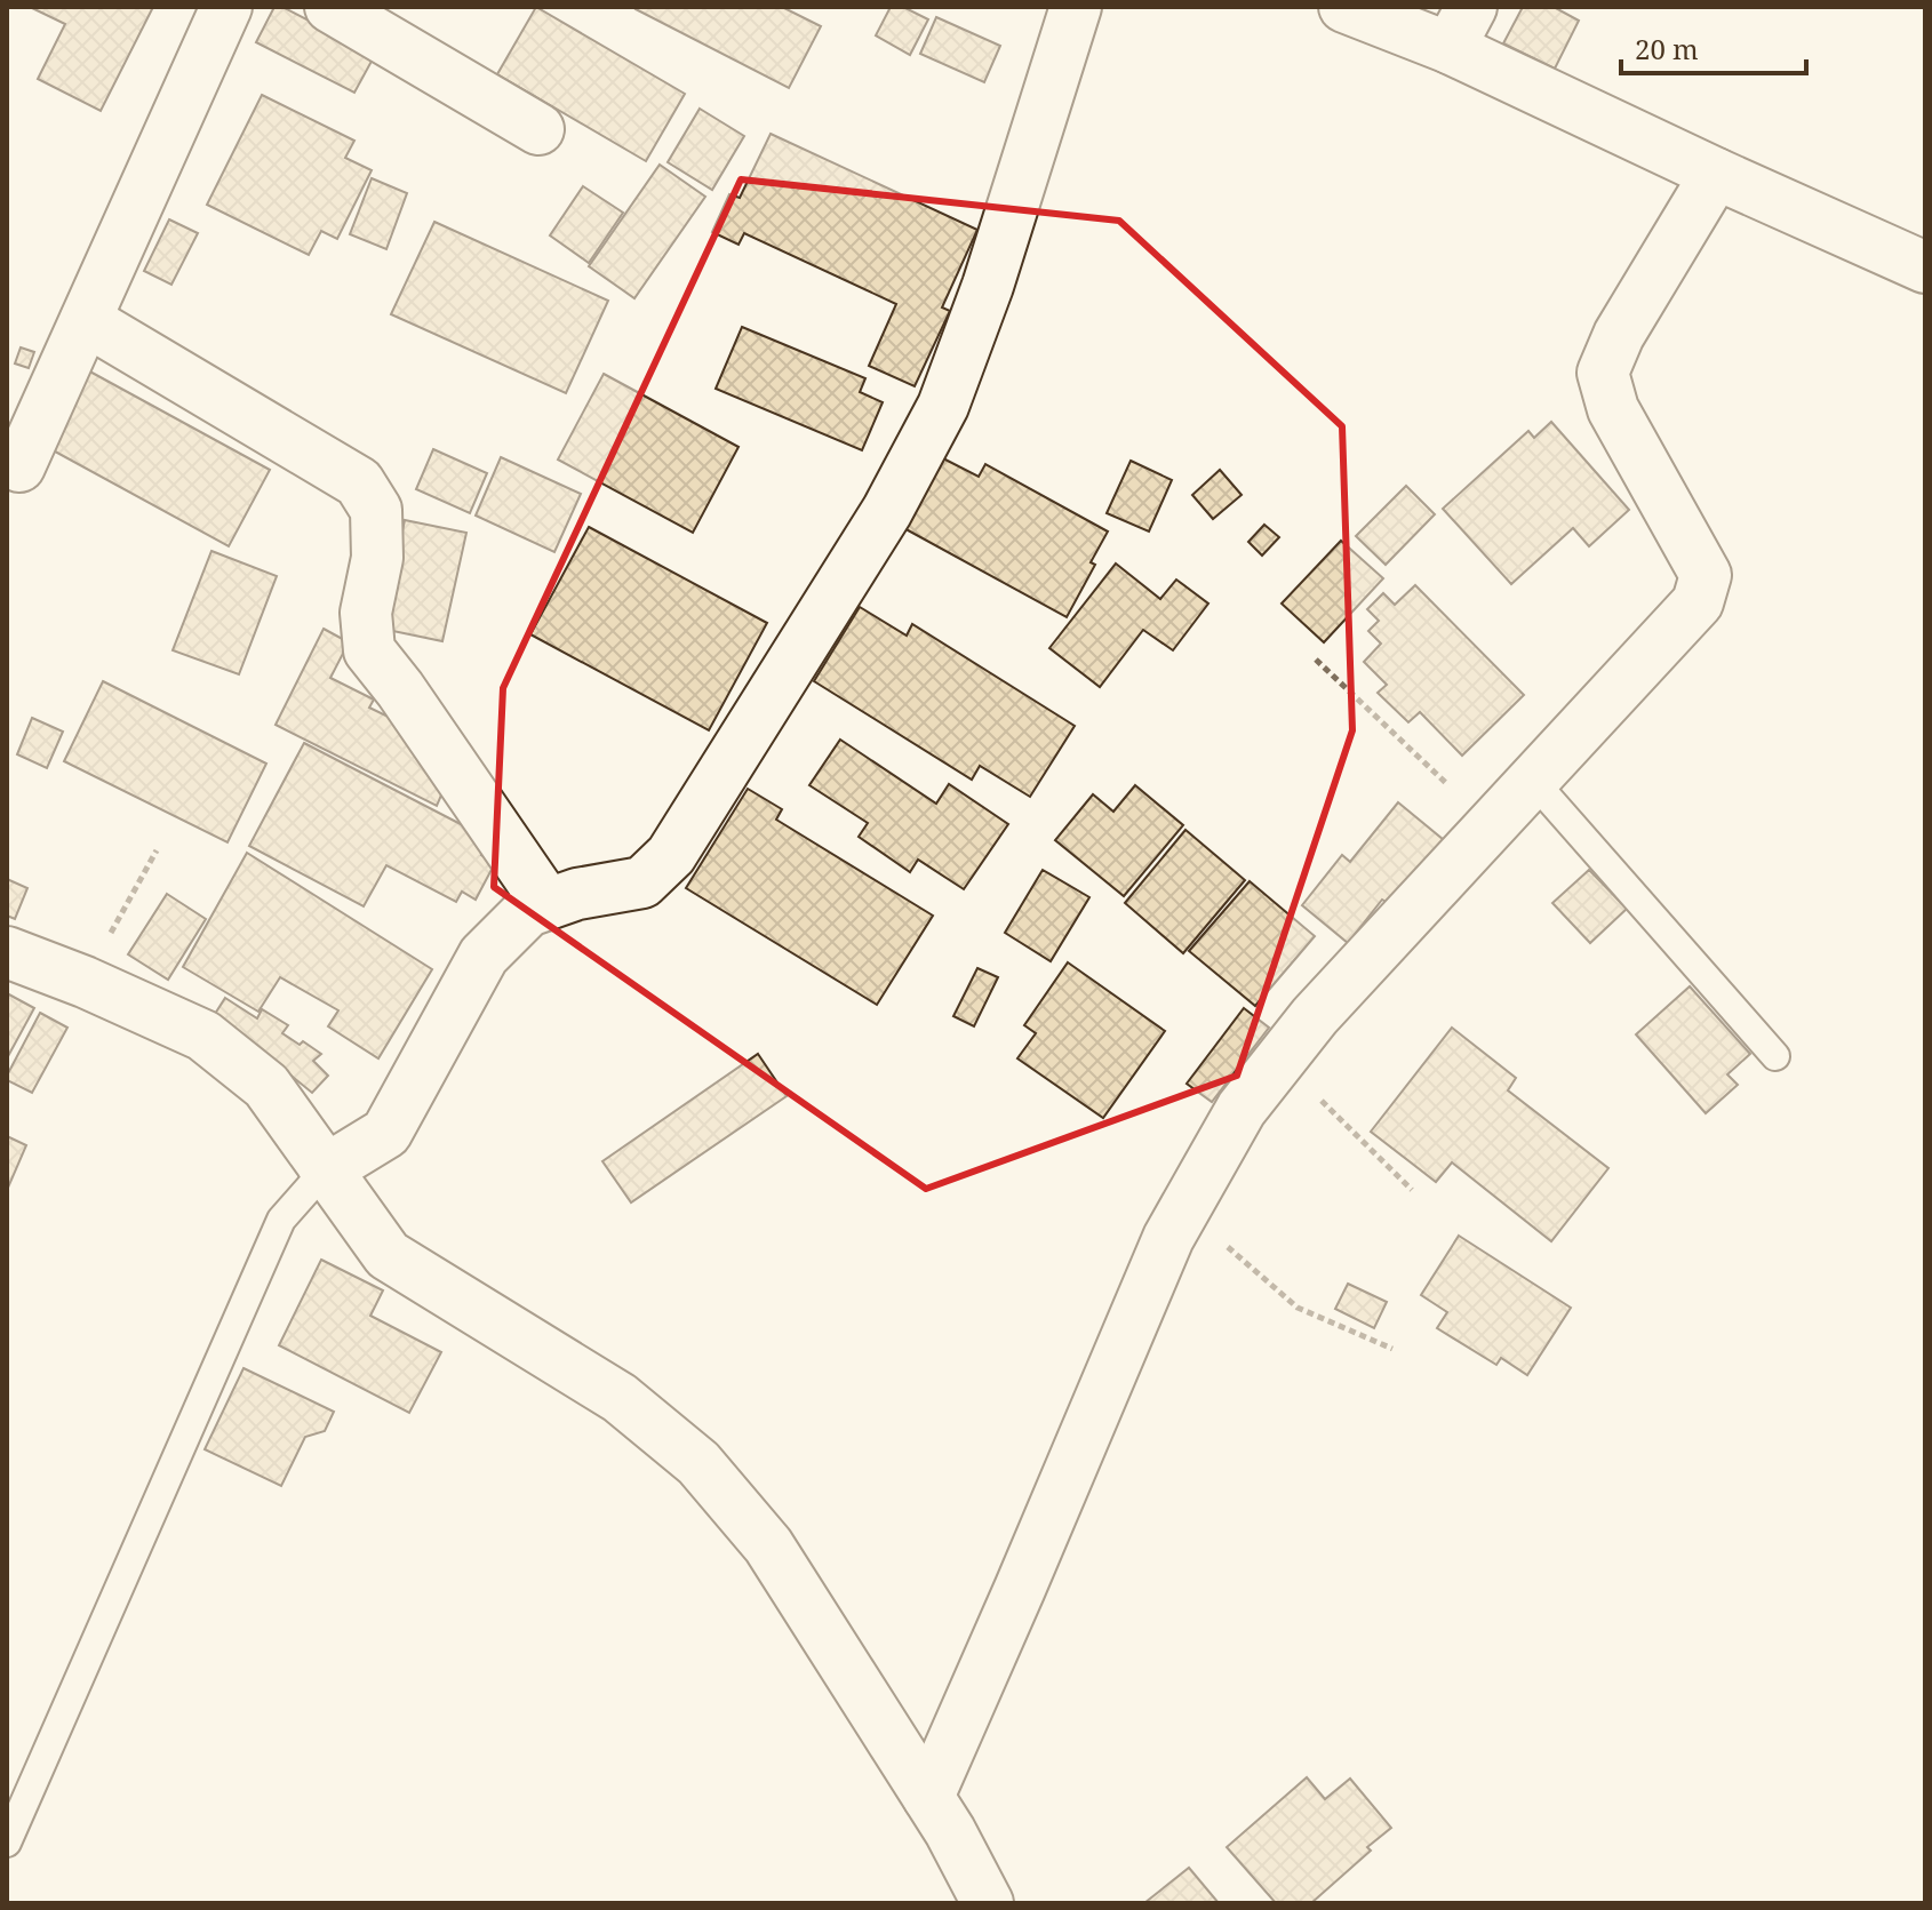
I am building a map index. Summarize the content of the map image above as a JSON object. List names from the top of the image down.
{
  "scale_bar": "20 m"
}
